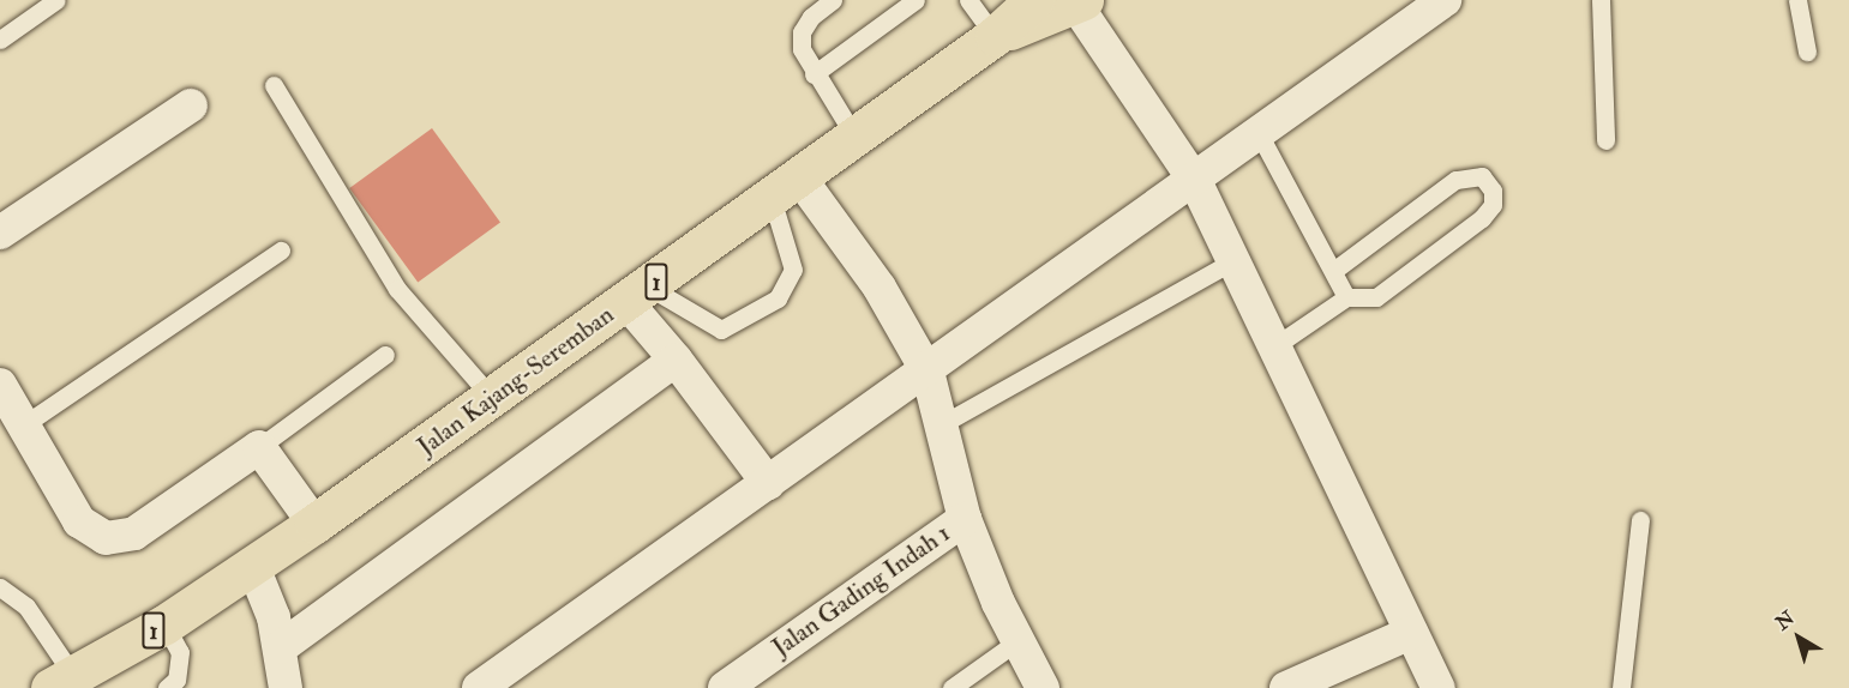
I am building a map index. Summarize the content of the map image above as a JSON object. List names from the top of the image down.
{
  "streets": {
    "main road": ["1", "Jalan Kajang-Seremban"],
    "street": ["Jalan Gading Indah 1"]
  },
  "north": "top left"
}
